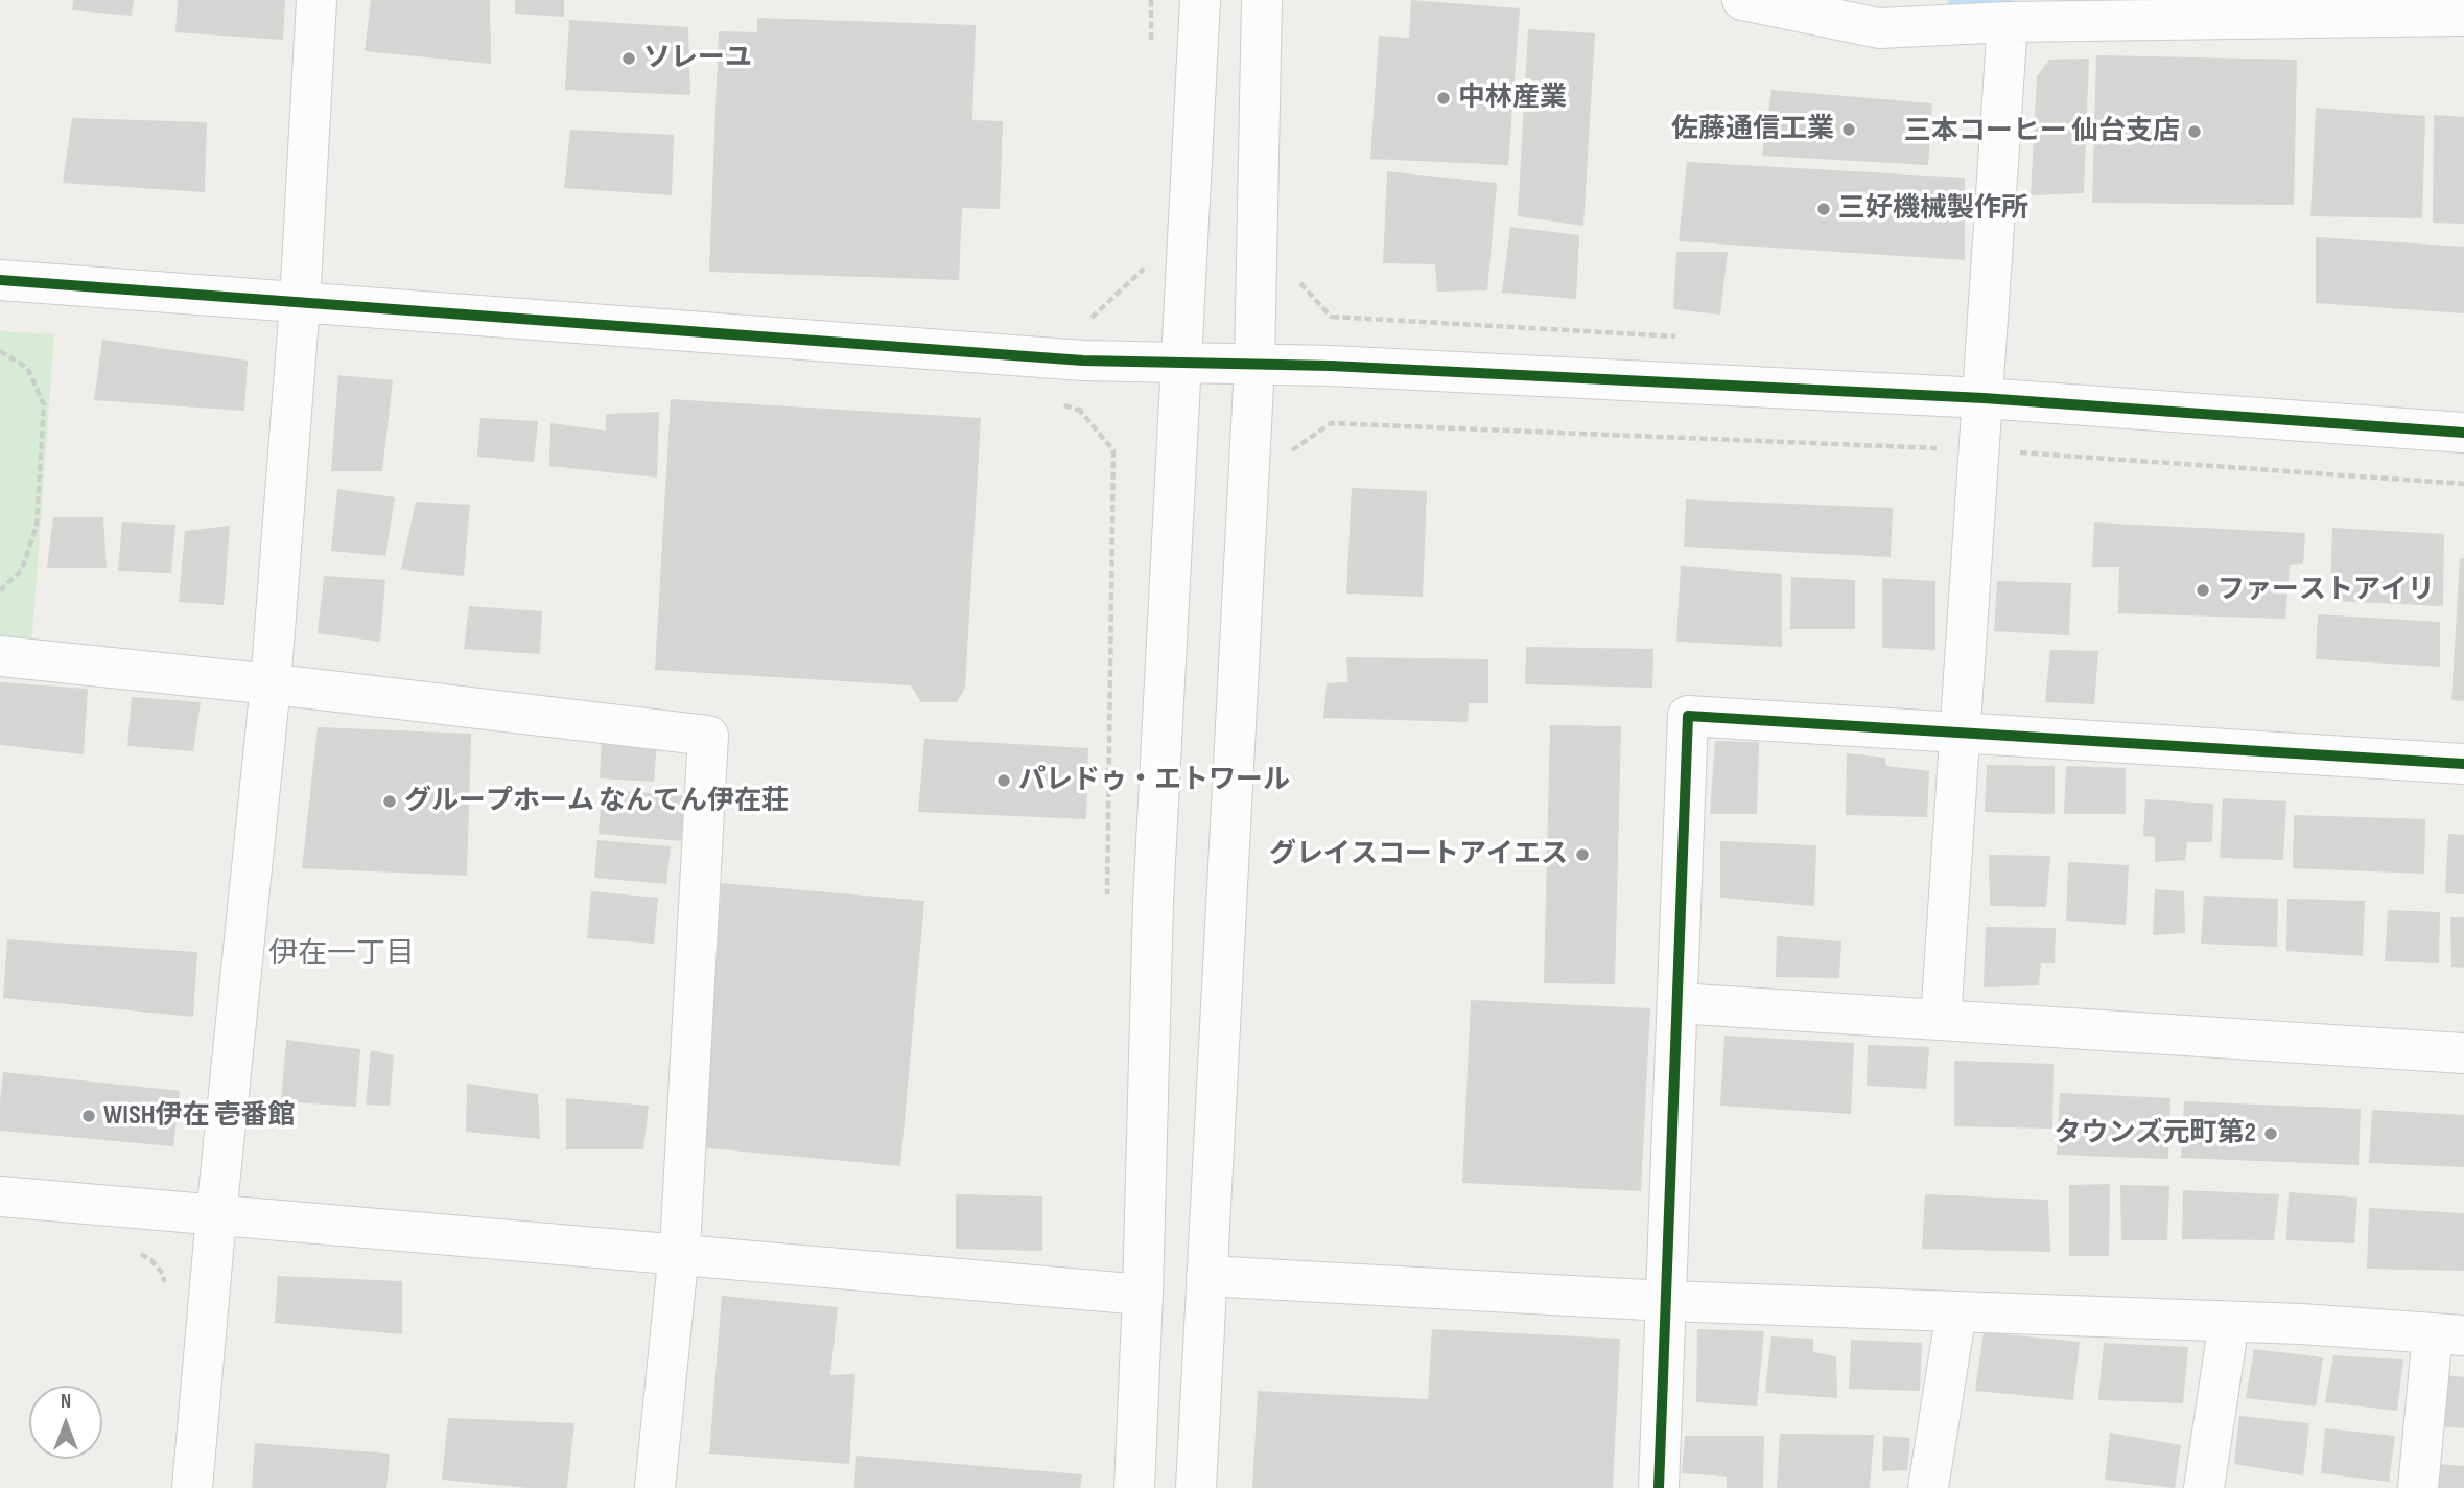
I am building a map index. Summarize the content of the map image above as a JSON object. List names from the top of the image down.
{
  "districts": ["伊在一丁目"],
  "places": [
    "ソレーユ",
    "中林産業",
    "佐藤通信工業",
    "三本コーヒー 仙台支店",
    "三好機械製作所",
    "ファーストアイリ",
    "パレドゥ・エトワール",
    "グループホーム なんてん伊在荘",
    "グレイスコートアイエス",
    "WISH伊在 壱番館",
    "タウンズ元町第2"
  ],
  "north": "top"
}
